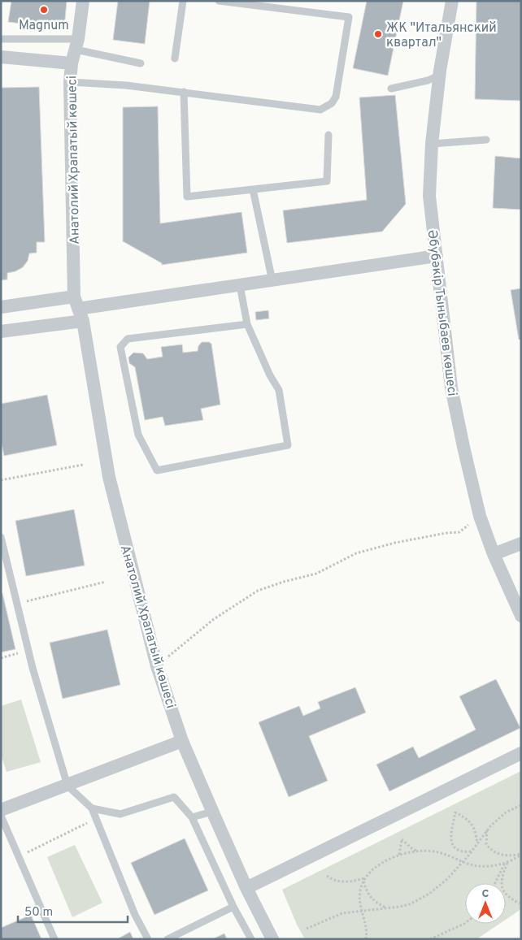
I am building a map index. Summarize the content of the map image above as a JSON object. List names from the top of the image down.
{
  "streets": {
    "street": ["Анатолий Храпатый көшесі", "Әбубәкір Тыныбаев көшесі"]
  },
  "places": ["Magnum", "ЖК \"Итальянский квартал\""],
  "scale_bar": "50 m",
  "north": "top"
}
